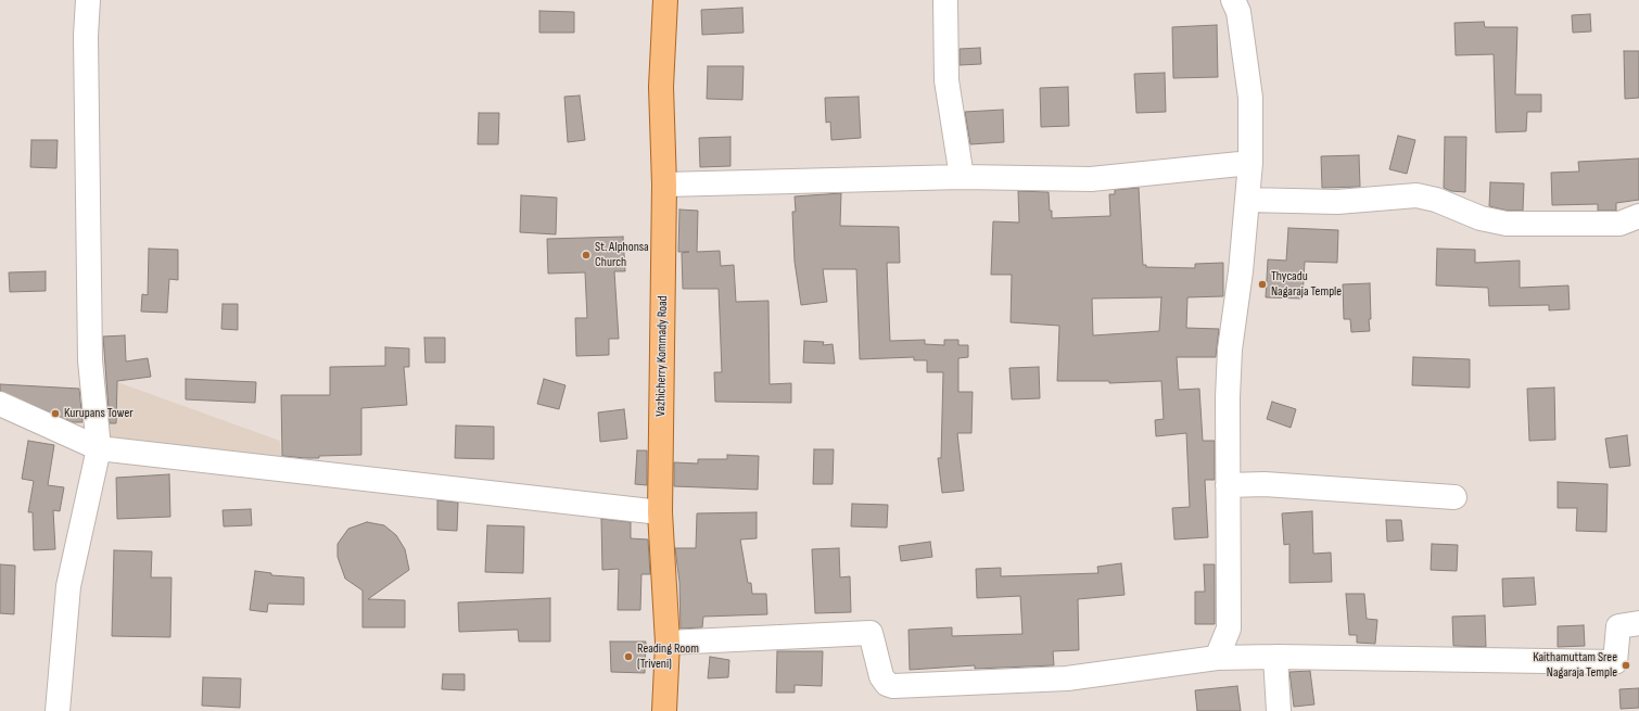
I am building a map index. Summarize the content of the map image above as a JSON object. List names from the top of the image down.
{
  "streets": {
    "main road": ["Vazhicherry Kommady Road"]
  },
  "places": [
    "St. Alphonsa Church",
    "Thycadu Nagaraja Temple",
    "Kurupans Tower",
    "Reading Room (Triveni)",
    "Kaithamuttam Sree Nagaraja Temple"
  ]
}
